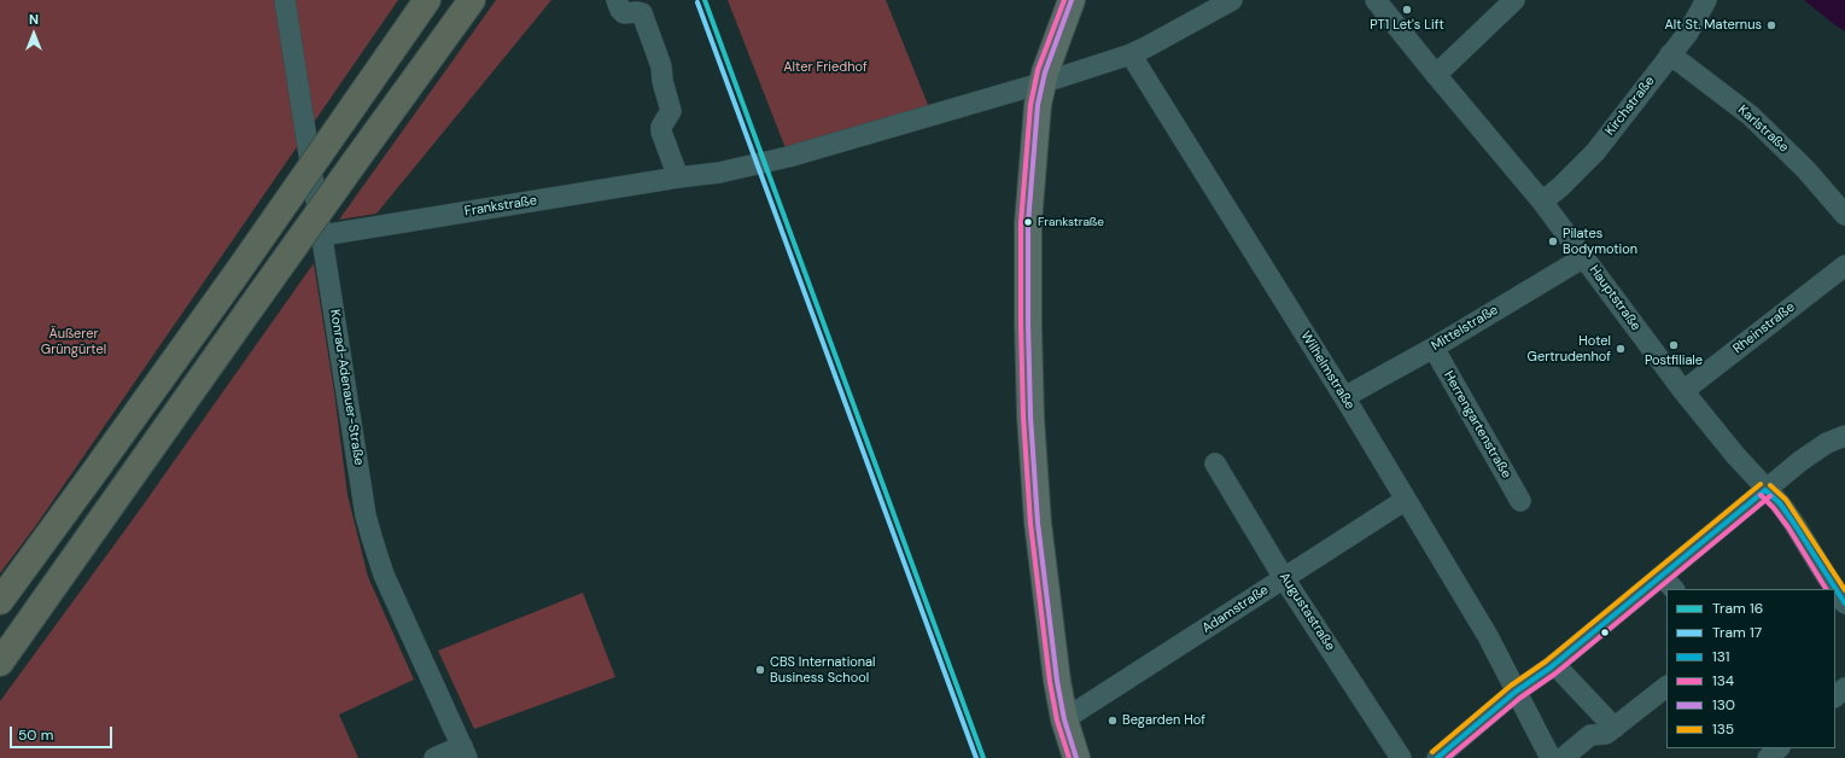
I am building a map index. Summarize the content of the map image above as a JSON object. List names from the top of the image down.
{
  "streets": {
    "street": [
      "Kirchstraße",
      "Karlstraße",
      "Frankstraße",
      "Hauptstraße",
      "Mittelstraße",
      "Rheinstraße",
      "Wilhelmstraße",
      "Konrad-Adenauer-Straße",
      "Herrengartenstraße",
      "Adamstraße",
      "Augustastraße"
    ]
  },
  "crossings": [
    ["Kirchstraße", "Karlstraße"],
    ["Kirchstraße", "Hauptstraße"],
    ["Frankstraße", "Wilhelmstraße"],
    ["Frankstraße", "Konrad-Adenauer-Straße"],
    ["Hauptstraße", "Mittelstraße"],
    ["Hauptstraße", "Rheinstraße"],
    ["Mittelstraße", "Wilhelmstraße"],
    ["Mittelstraße", "Herrengartenstraße"],
    ["Wilhelmstraße", "Adamstraße"],
    ["Adamstraße", "Augustastraße"]
  ],
  "parks": ["Alter Friedhof", "Äußerer Grüngürtel"],
  "places": [
    "PT1 Let's Lift",
    "Alt St. Maternus",
    "Frankstraße",
    "Pilates Bodymotion",
    "Postfiliale",
    "Hotel Gertrudenhof",
    "CBS International Business School",
    "Begarden Hof"
  ],
  "lines": [
    "tram line 16",
    "transit line 134",
    "transit line 130",
    "tram line 17",
    "transit line 135",
    "transit line 131"
  ],
  "legend": [
    "Tram 16",
    "Tram 17",
    "131",
    "134",
    "130",
    "135"
  ],
  "scale_bar": "50 m",
  "north": "top"
}
